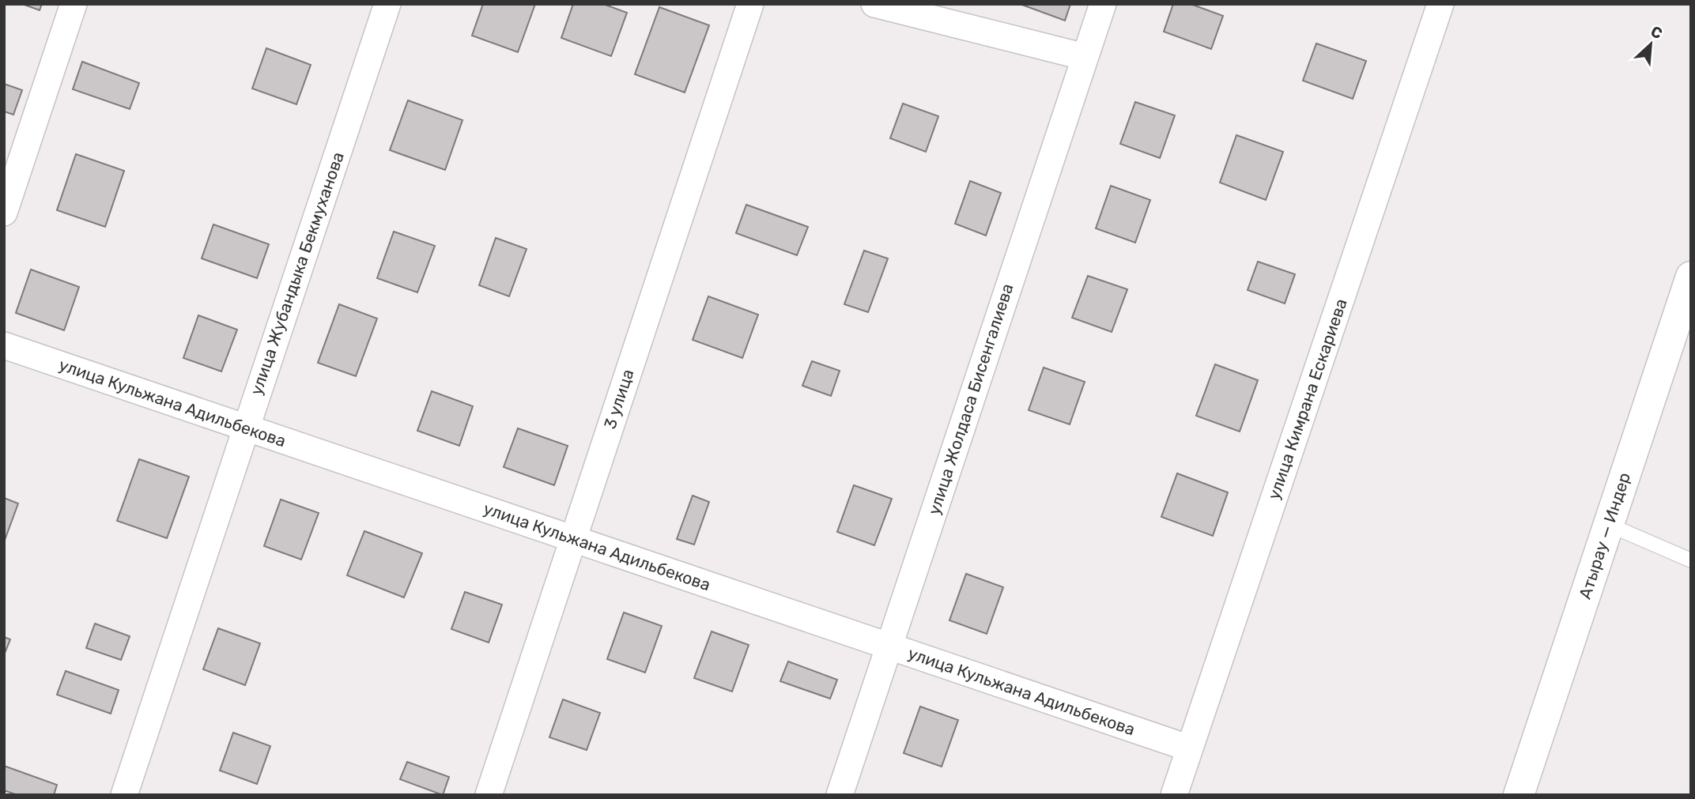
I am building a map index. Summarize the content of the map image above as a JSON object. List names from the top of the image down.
{
  "streets": {
    "main road": ["Атырау — Индер"],
    "street": [
      "улица Жубандыка Бекмуханова",
      "3 улица",
      "улица Жолдаса Бисенгалиева",
      "улица Кимрана Ескариева",
      "улица Кульжана Адильбекова"
    ]
  },
  "crossings": [
    ["улица Жубандыка Бекмуханова", "улица Кульжана Адильбекова"],
    ["3 улица", "улица Кульжана Адильбекова"],
    ["улица Жолдаса Бисенгалиева", "улица Кульжана Адильбекова"],
    ["улица Кимрана Ескариева", "улица Кульжана Адильбекова"]
  ],
  "north": "top right"
}
